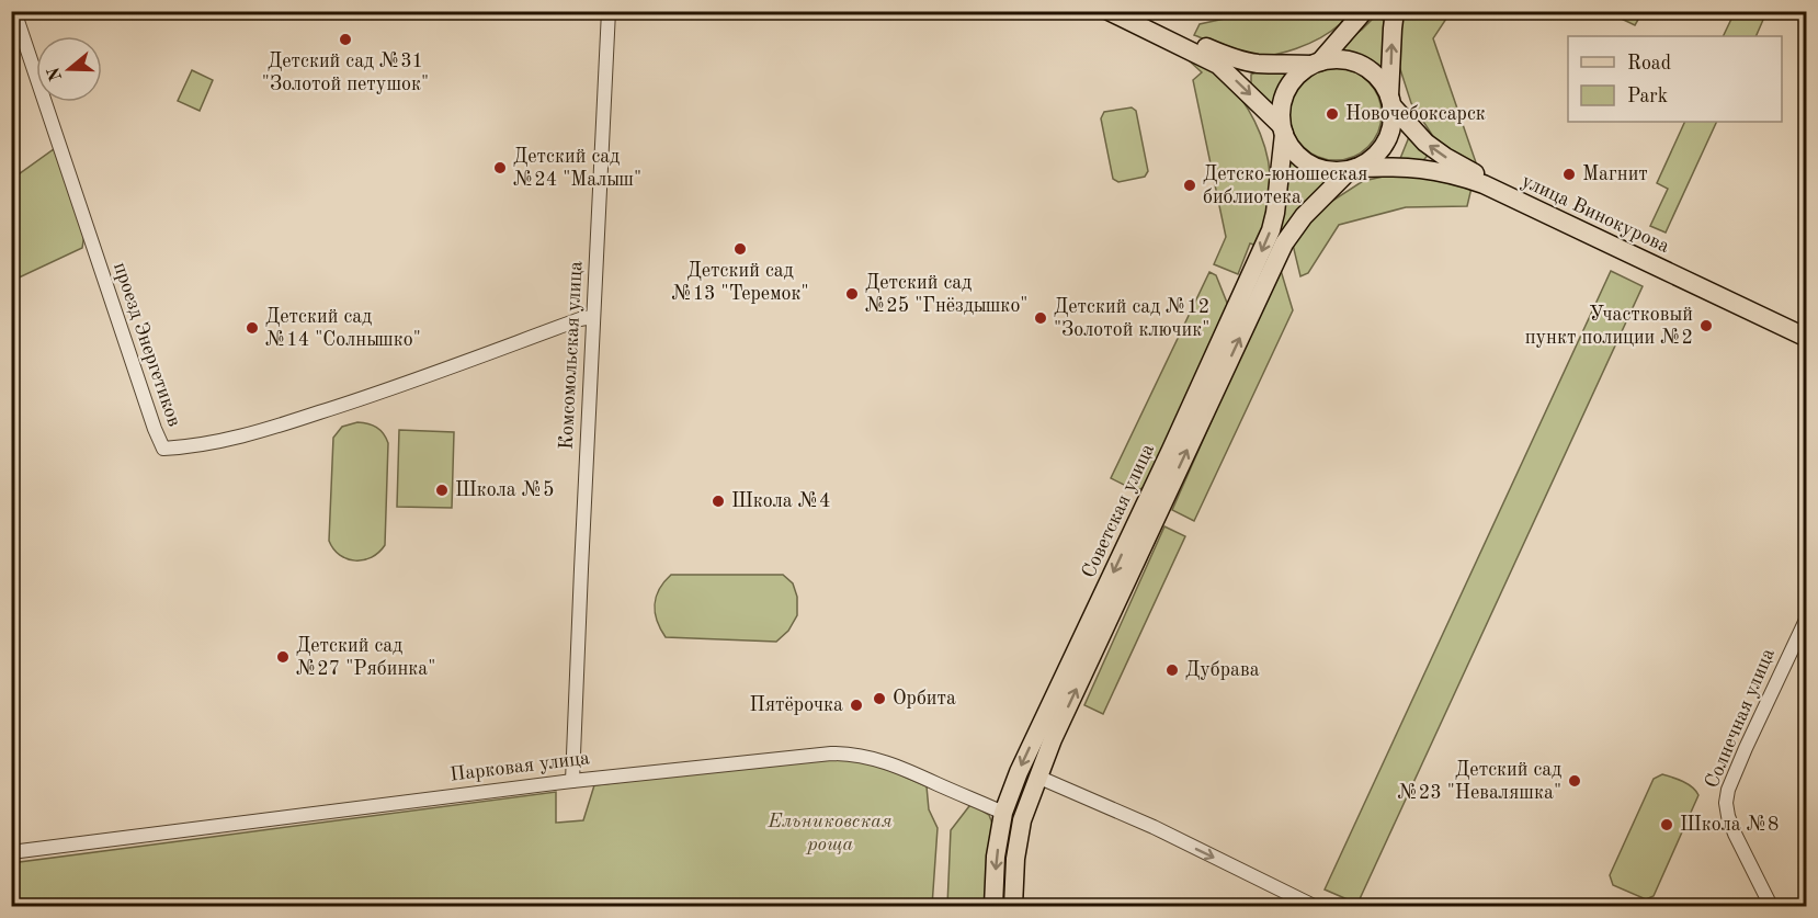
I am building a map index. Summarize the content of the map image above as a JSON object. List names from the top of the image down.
{
  "streets": {
    "main road": ["улица Винокурова", "Советская улица", "Парковая улица"],
    "street": ["проезд Энергетиков", "Комсомольская улица", "Солнечная улица"]
  },
  "crossings": [
    ["улица Винокурова", "Советская улица"],
    ["проезд Энергетиков", "Комсомольская улица"],
    ["Комсомольская улица", "Парковая улица"],
    ["Советская улица", "Парковая улица"]
  ],
  "parks": ["Ельниковская роща"],
  "places": [
    "Детский сад №31 \"Золотой петушок\"",
    "Новочебоксарск",
    "Детский сад №24 \"Малыш\"",
    "Магнит",
    "Детско-юношеская библиотека",
    "Детский сад №13 \"Теремок\"",
    "Детский сад №25 \"Гнёздышко\"",
    "Детский сад №12 \"Золотой ключик\"",
    "Участковый пункт полиции №2",
    "Детский сад №14 \"Солнышко\"",
    "Школа №5",
    "Школа №4",
    "Детский сад №27 \"Рябинка\"",
    "Дубрава",
    "Орбита",
    "Пятёрочка",
    "Детский сад №23 \"Неваляшка\"",
    "Школа №8"
  ],
  "legend": ["Road", "Park"],
  "north": "left"
}
